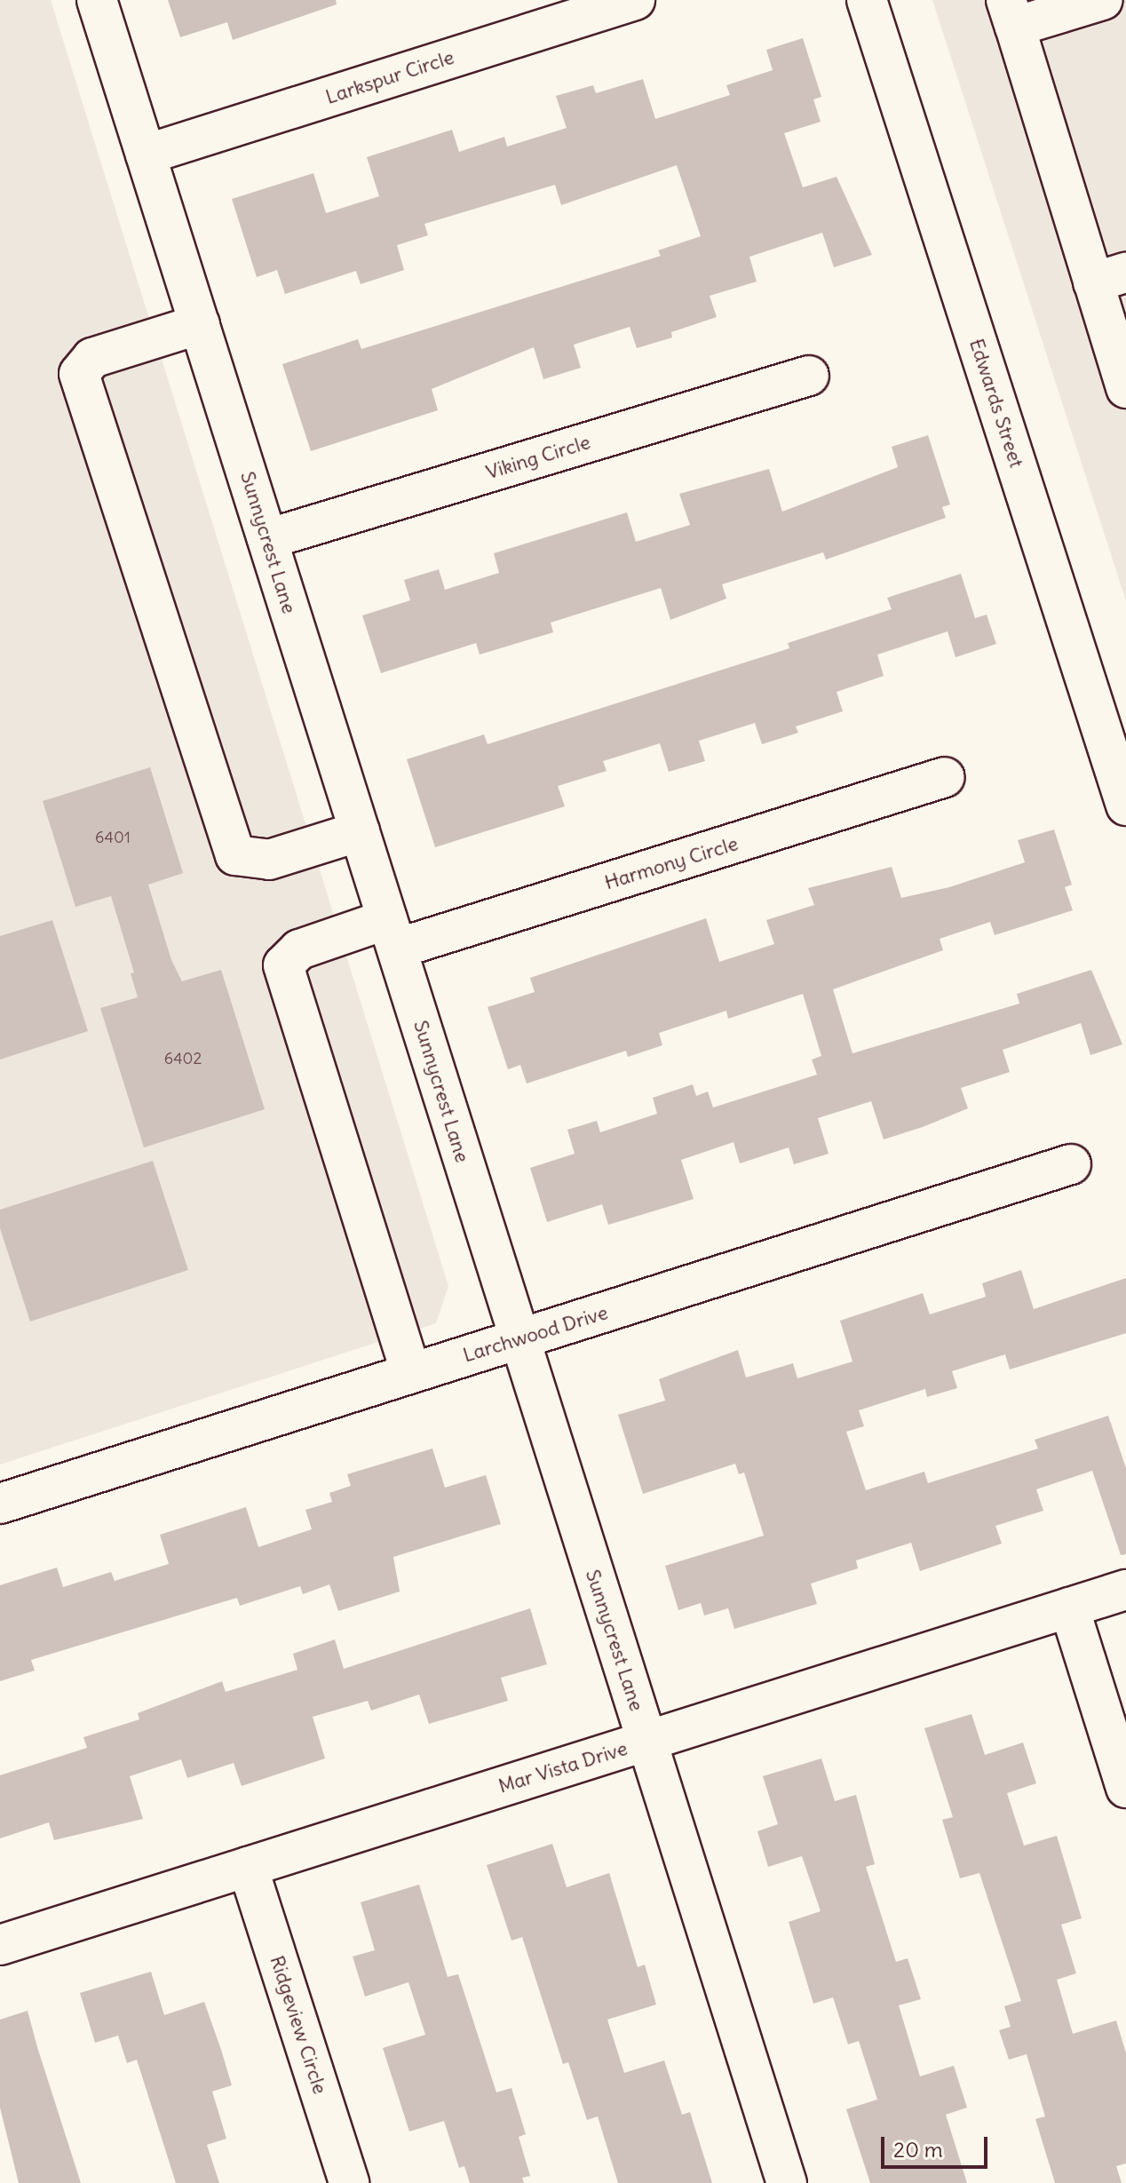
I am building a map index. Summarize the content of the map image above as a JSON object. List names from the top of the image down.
{
  "streets": {
    "street": [
      "Larkspur Circle",
      "Edwards Street",
      "Viking Circle",
      "Sunnycrest Lane",
      "Harmony Circle",
      "Larchwood Drive",
      "Mar Vista Drive",
      "Ridgeview Circle"
    ]
  },
  "crossings": [
    ["Larkspur Circle", "Sunnycrest Lane"],
    ["Viking Circle", "Sunnycrest Lane"],
    ["Sunnycrest Lane", "Harmony Circle"],
    ["Sunnycrest Lane", "Larchwood Drive"],
    ["Sunnycrest Lane", "Mar Vista Drive"],
    ["Harmony Circle", "Larchwood Drive"],
    ["Mar Vista Drive", "Ridgeview Circle"]
  ],
  "house_numbers": ["6401", "6402"],
  "scale_bar": "20 m"
}
